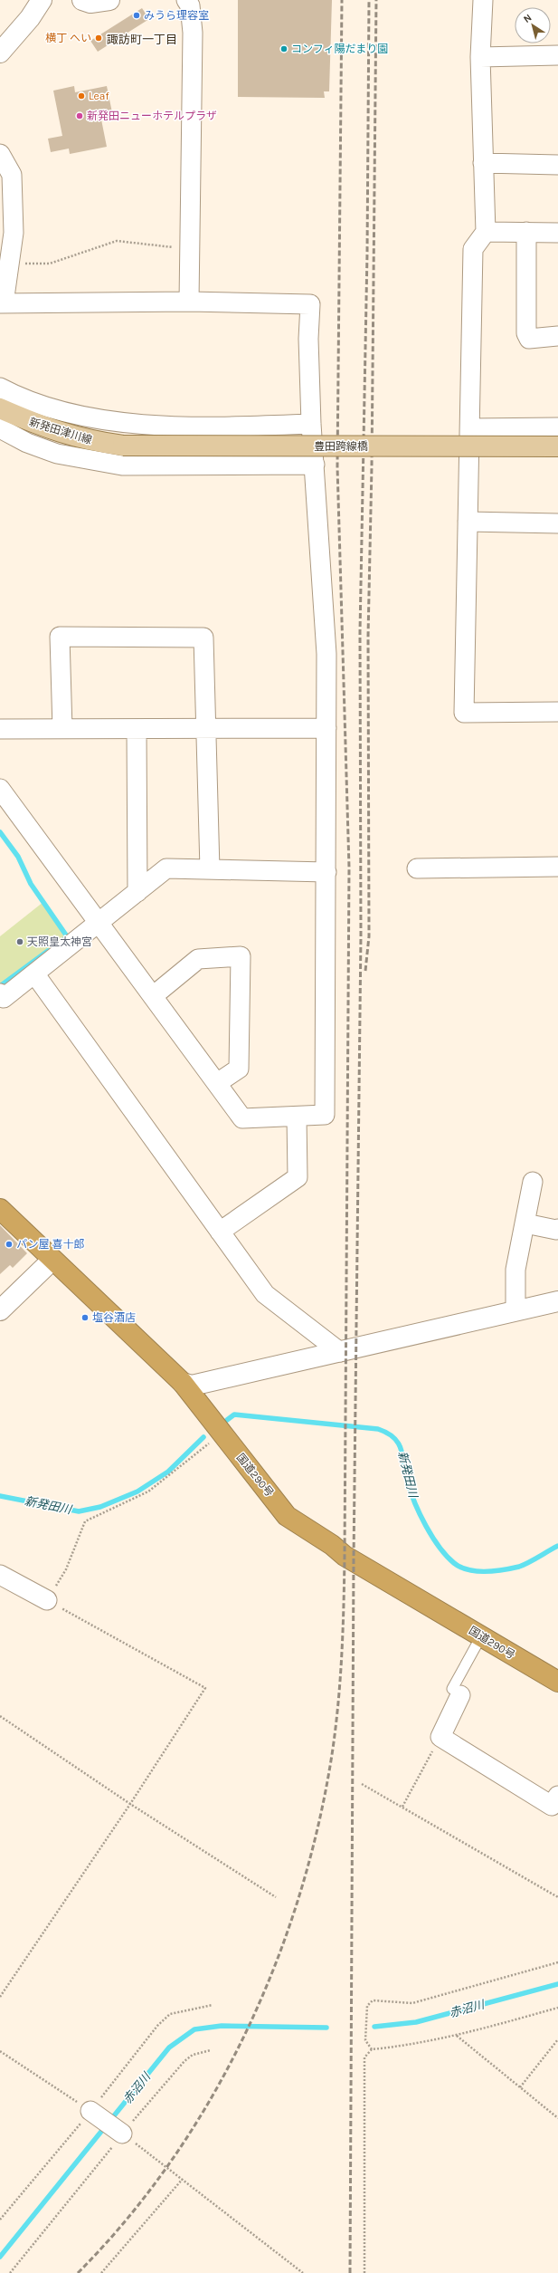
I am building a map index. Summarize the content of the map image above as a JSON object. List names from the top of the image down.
{
  "streets": {
    "highway": ["国道290号"],
    "main road": ["新発田津川線", "豊田跨線橋"]
  },
  "crossings": [
    ["新発田津川線", "豊田跨線橋"]
  ],
  "districts": ["諏訪町一丁目"],
  "water": ["新発田川", "赤沼川"],
  "places": [
    "みうら理容室",
    "横丁 へい",
    "コンフィ陽だまり園",
    "Leaf",
    "新発田ニューホテルプラザ",
    "天照皇太神宮",
    "パン屋 喜十郎",
    "塩谷酒店"
  ],
  "north": "top left"
}
